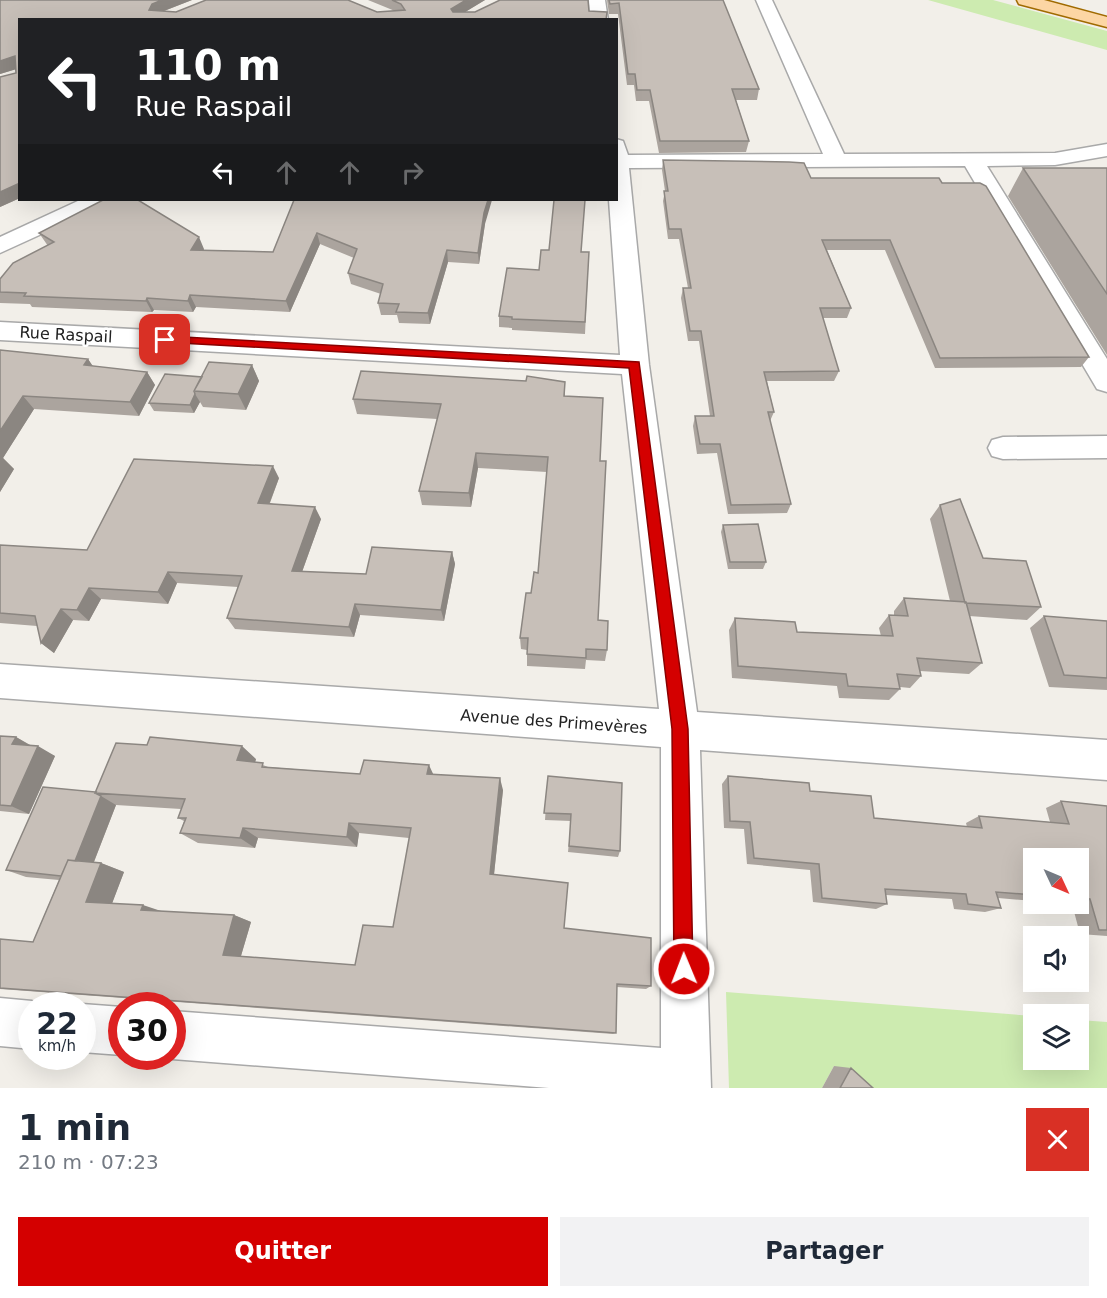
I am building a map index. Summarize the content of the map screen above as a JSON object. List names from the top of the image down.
{
  "streets": {
    "street": ["Rue Raspail", "Avenue des Primevères"]
  },
  "north": "bottom right",
  "page": {
    "turn": ["110 m", "Rue Raspail"],
    "speed": "22 km/h",
    "limit": "30",
    "heading": ["1 min", "210 m · 07:23"],
    "buttons": ["Quitter", "Partager"]
  }
}
